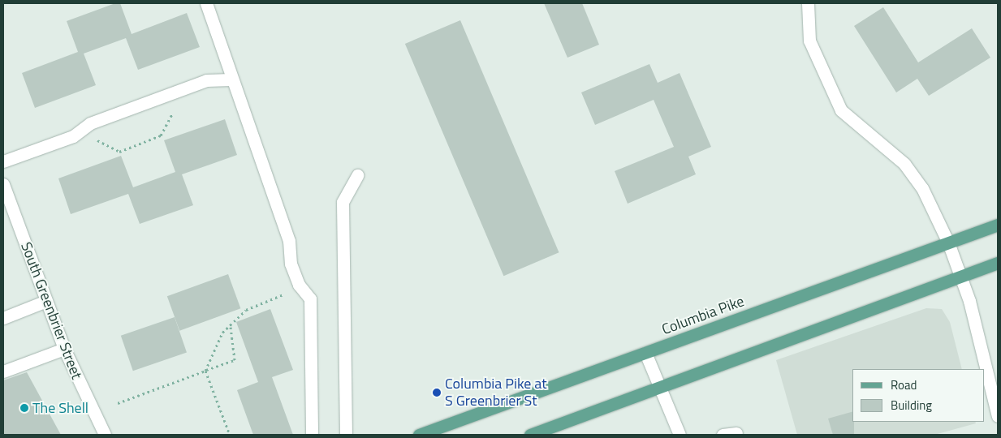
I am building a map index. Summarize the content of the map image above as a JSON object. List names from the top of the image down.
{
  "streets": {
    "main road": ["Columbia Pike"],
    "street": ["South Greenbrier Street"]
  },
  "places": ["Columbia Pike at S Greenbrier St", "The Shell"],
  "legend": ["Road", "Building"]
}
